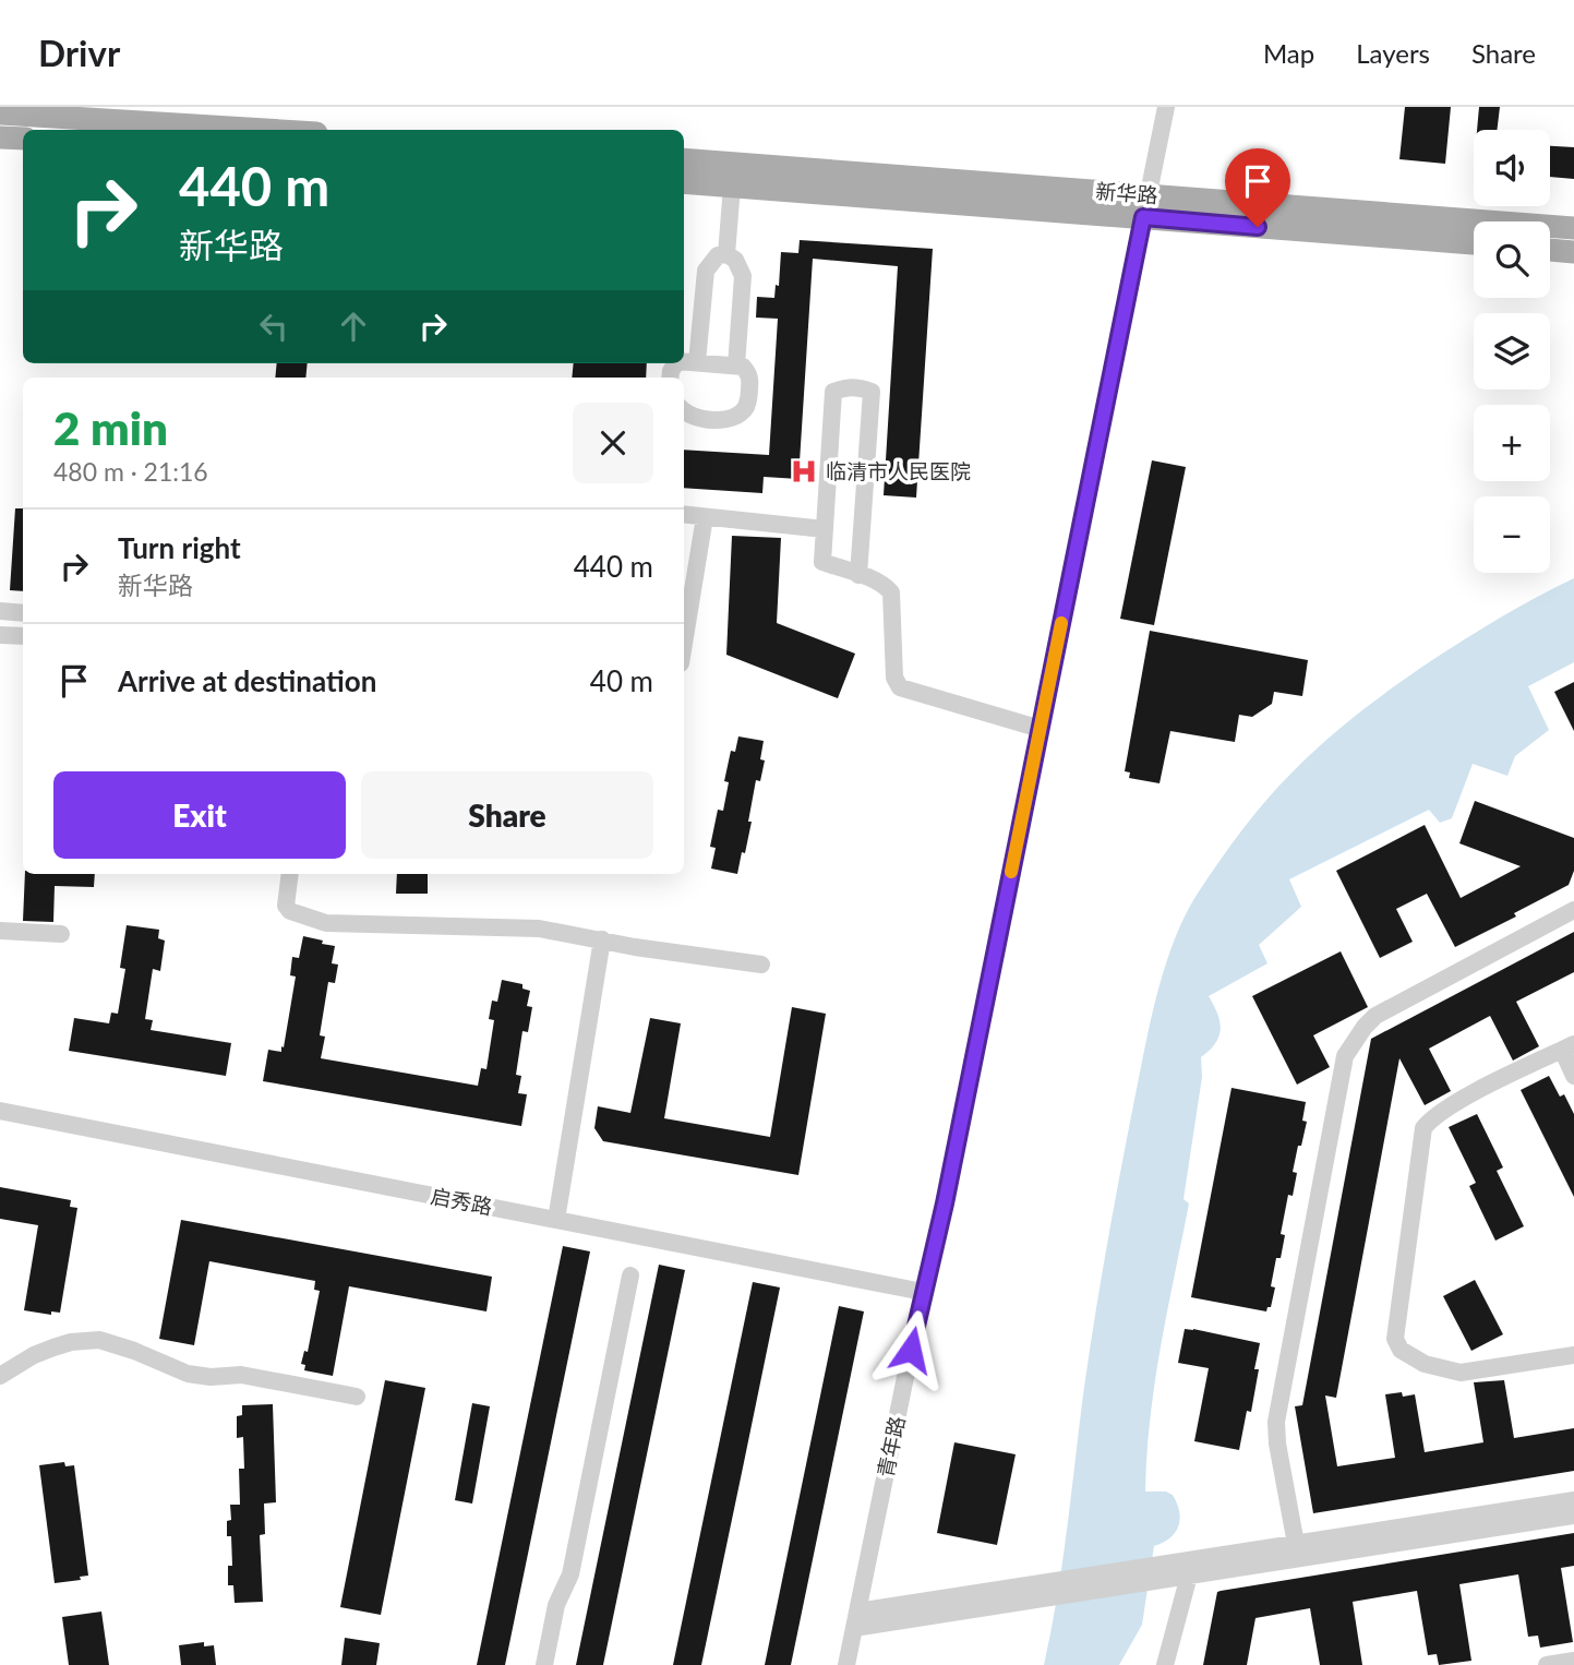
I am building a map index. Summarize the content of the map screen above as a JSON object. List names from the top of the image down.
{
  "streets": {
    "main road": ["新华路"],
    "street": ["启秀路", "青年路"]
  },
  "crossings": [
    ["新华路", "青年路"],
    ["启秀路", "青年路"]
  ],
  "places": {
    "hospital": ["临清市人民医院"]
  },
  "page": {
    "header": "Drivr",
    "nav": ["Map", "Layers", "Share"],
    "map_buttons": ["+", "−"],
    "turn": ["440 m", "新华路"],
    "heading": ["2 min", "480 m · 21:16"],
    "list": [
      {
        "name": "Turn right",
        "note": "新华路",
        "value": "440 m"
      },
      {
        "name": "Arrive at destination",
        "value": "40 m"
      }
    ],
    "buttons": ["Exit", "Share"]
  }
}
